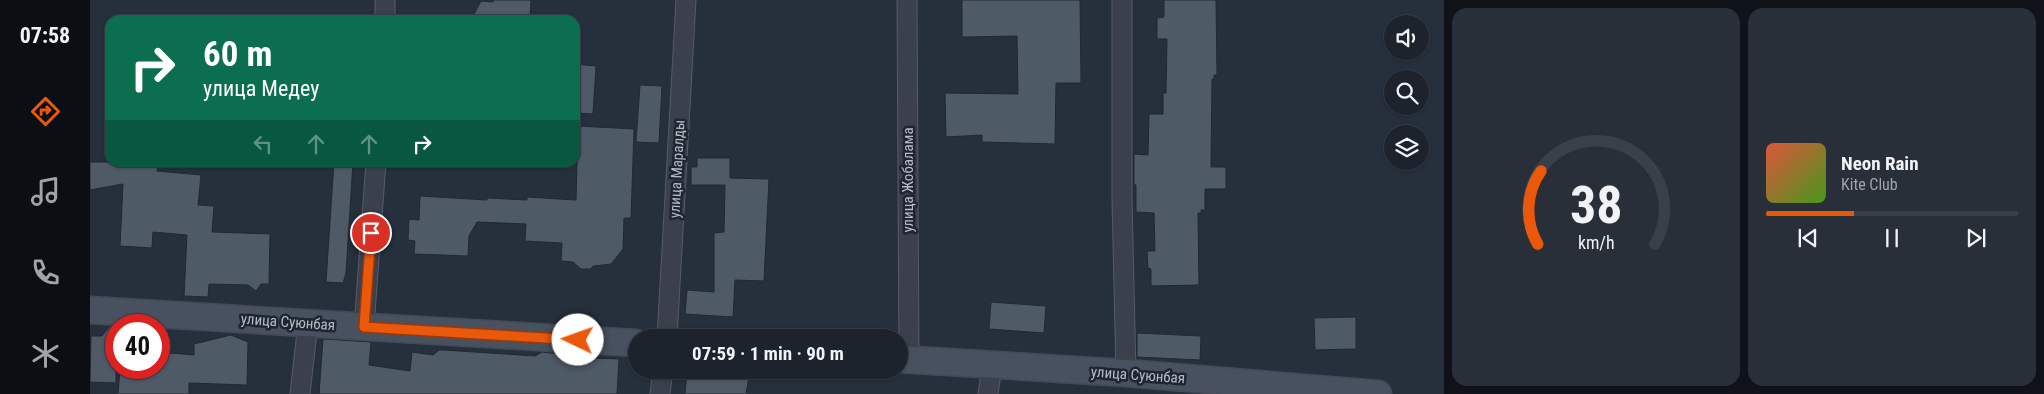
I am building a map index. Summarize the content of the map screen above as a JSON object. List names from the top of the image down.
{
  "streets": {
    "street": ["улица Маралды", "улица Жобалама", "улица Суюнбая"]
  },
  "page": {
    "tabs": "07:58",
    "turn": ["60 m", "улица Медеу"],
    "song": ["Neon Rain", "Kite Club"],
    "limit": "40",
    "trip": "07:59 · 1 min · 90 m",
    "gauge": ["38", "km/h"]
  }
}
